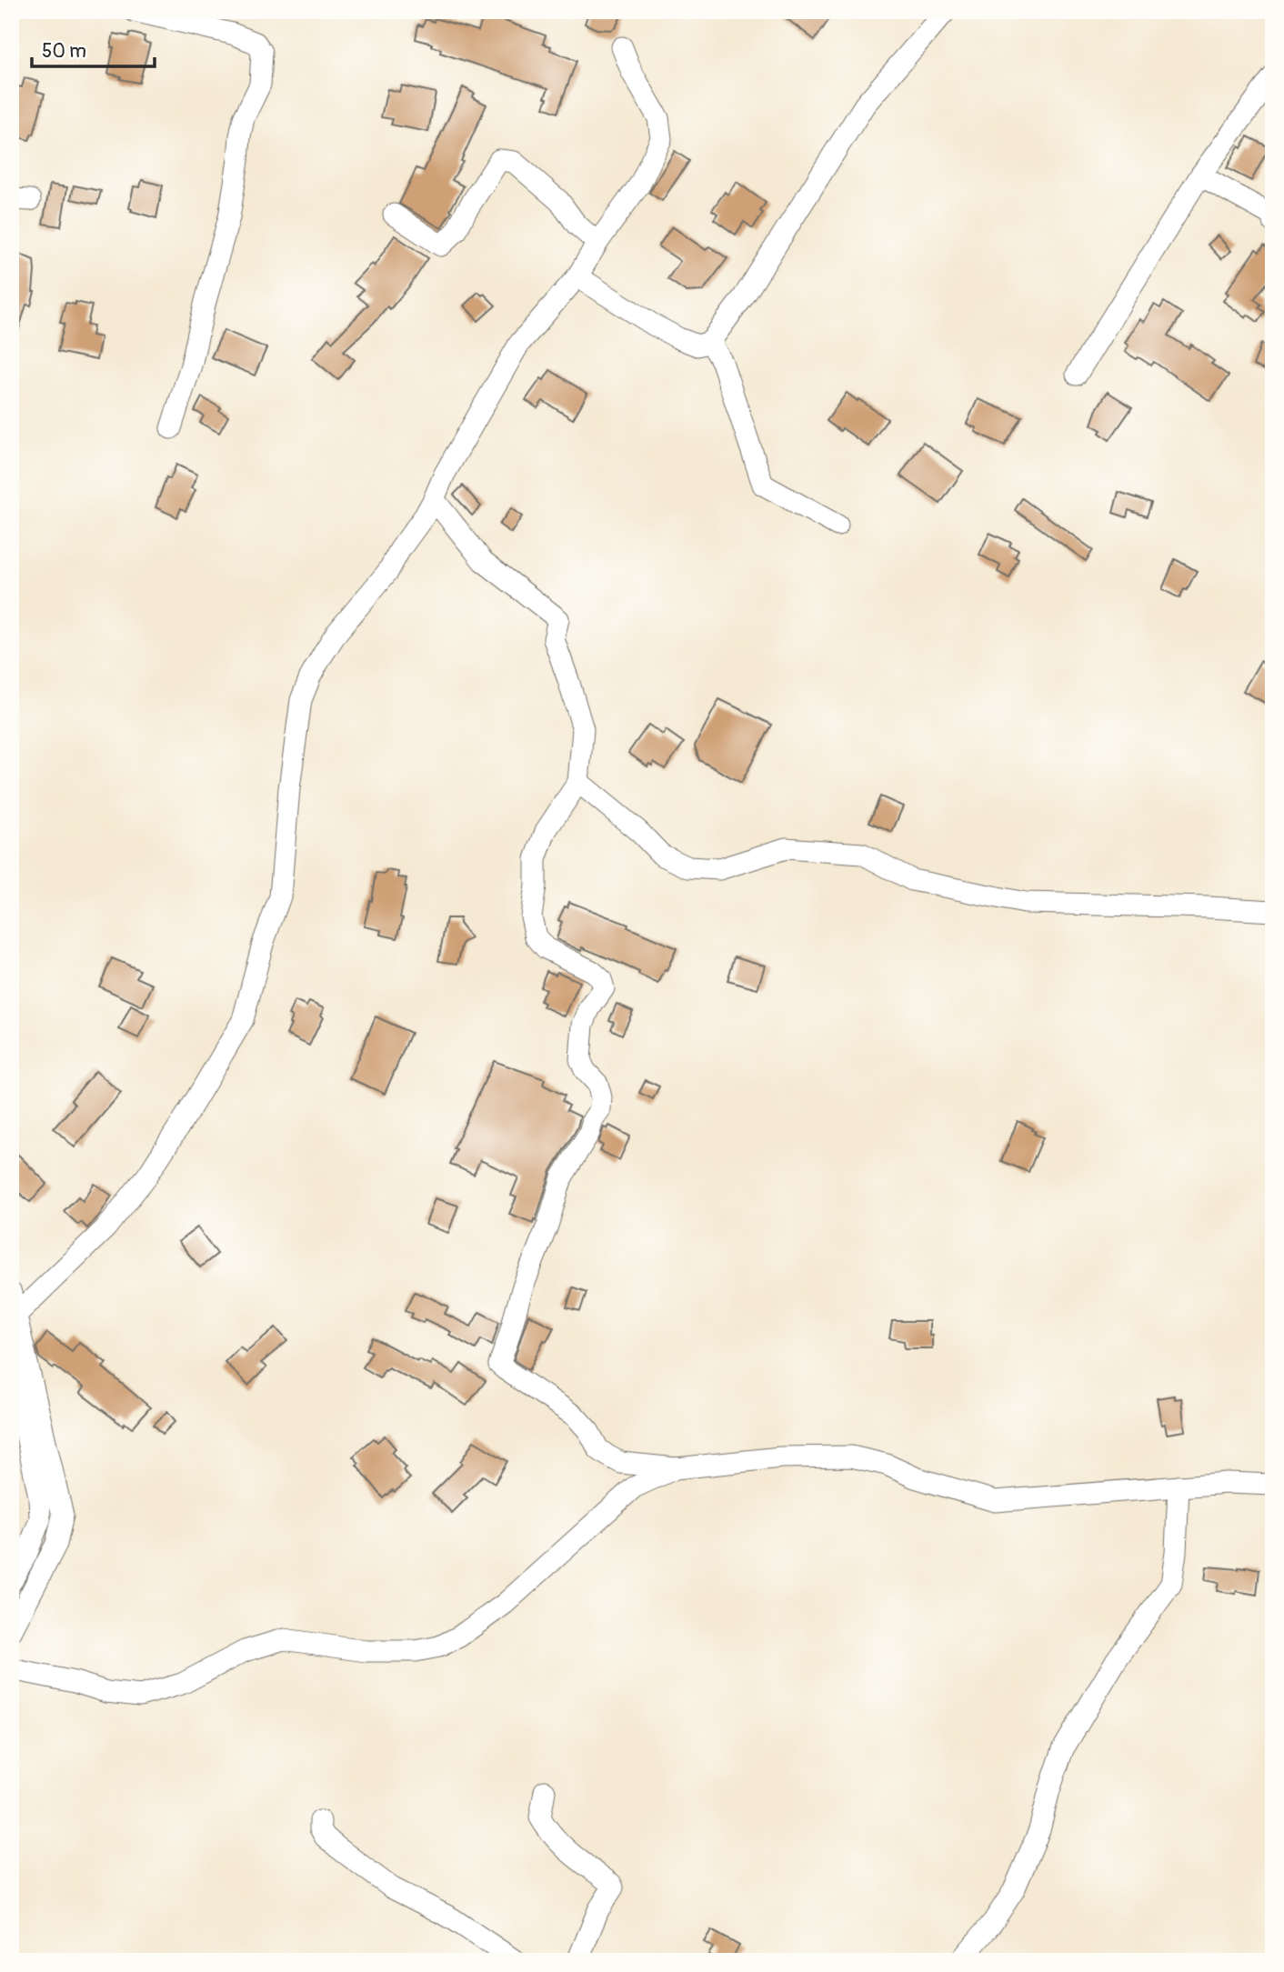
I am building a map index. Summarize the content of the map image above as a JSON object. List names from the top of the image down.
{
  "scale_bar": "50 m"
}
